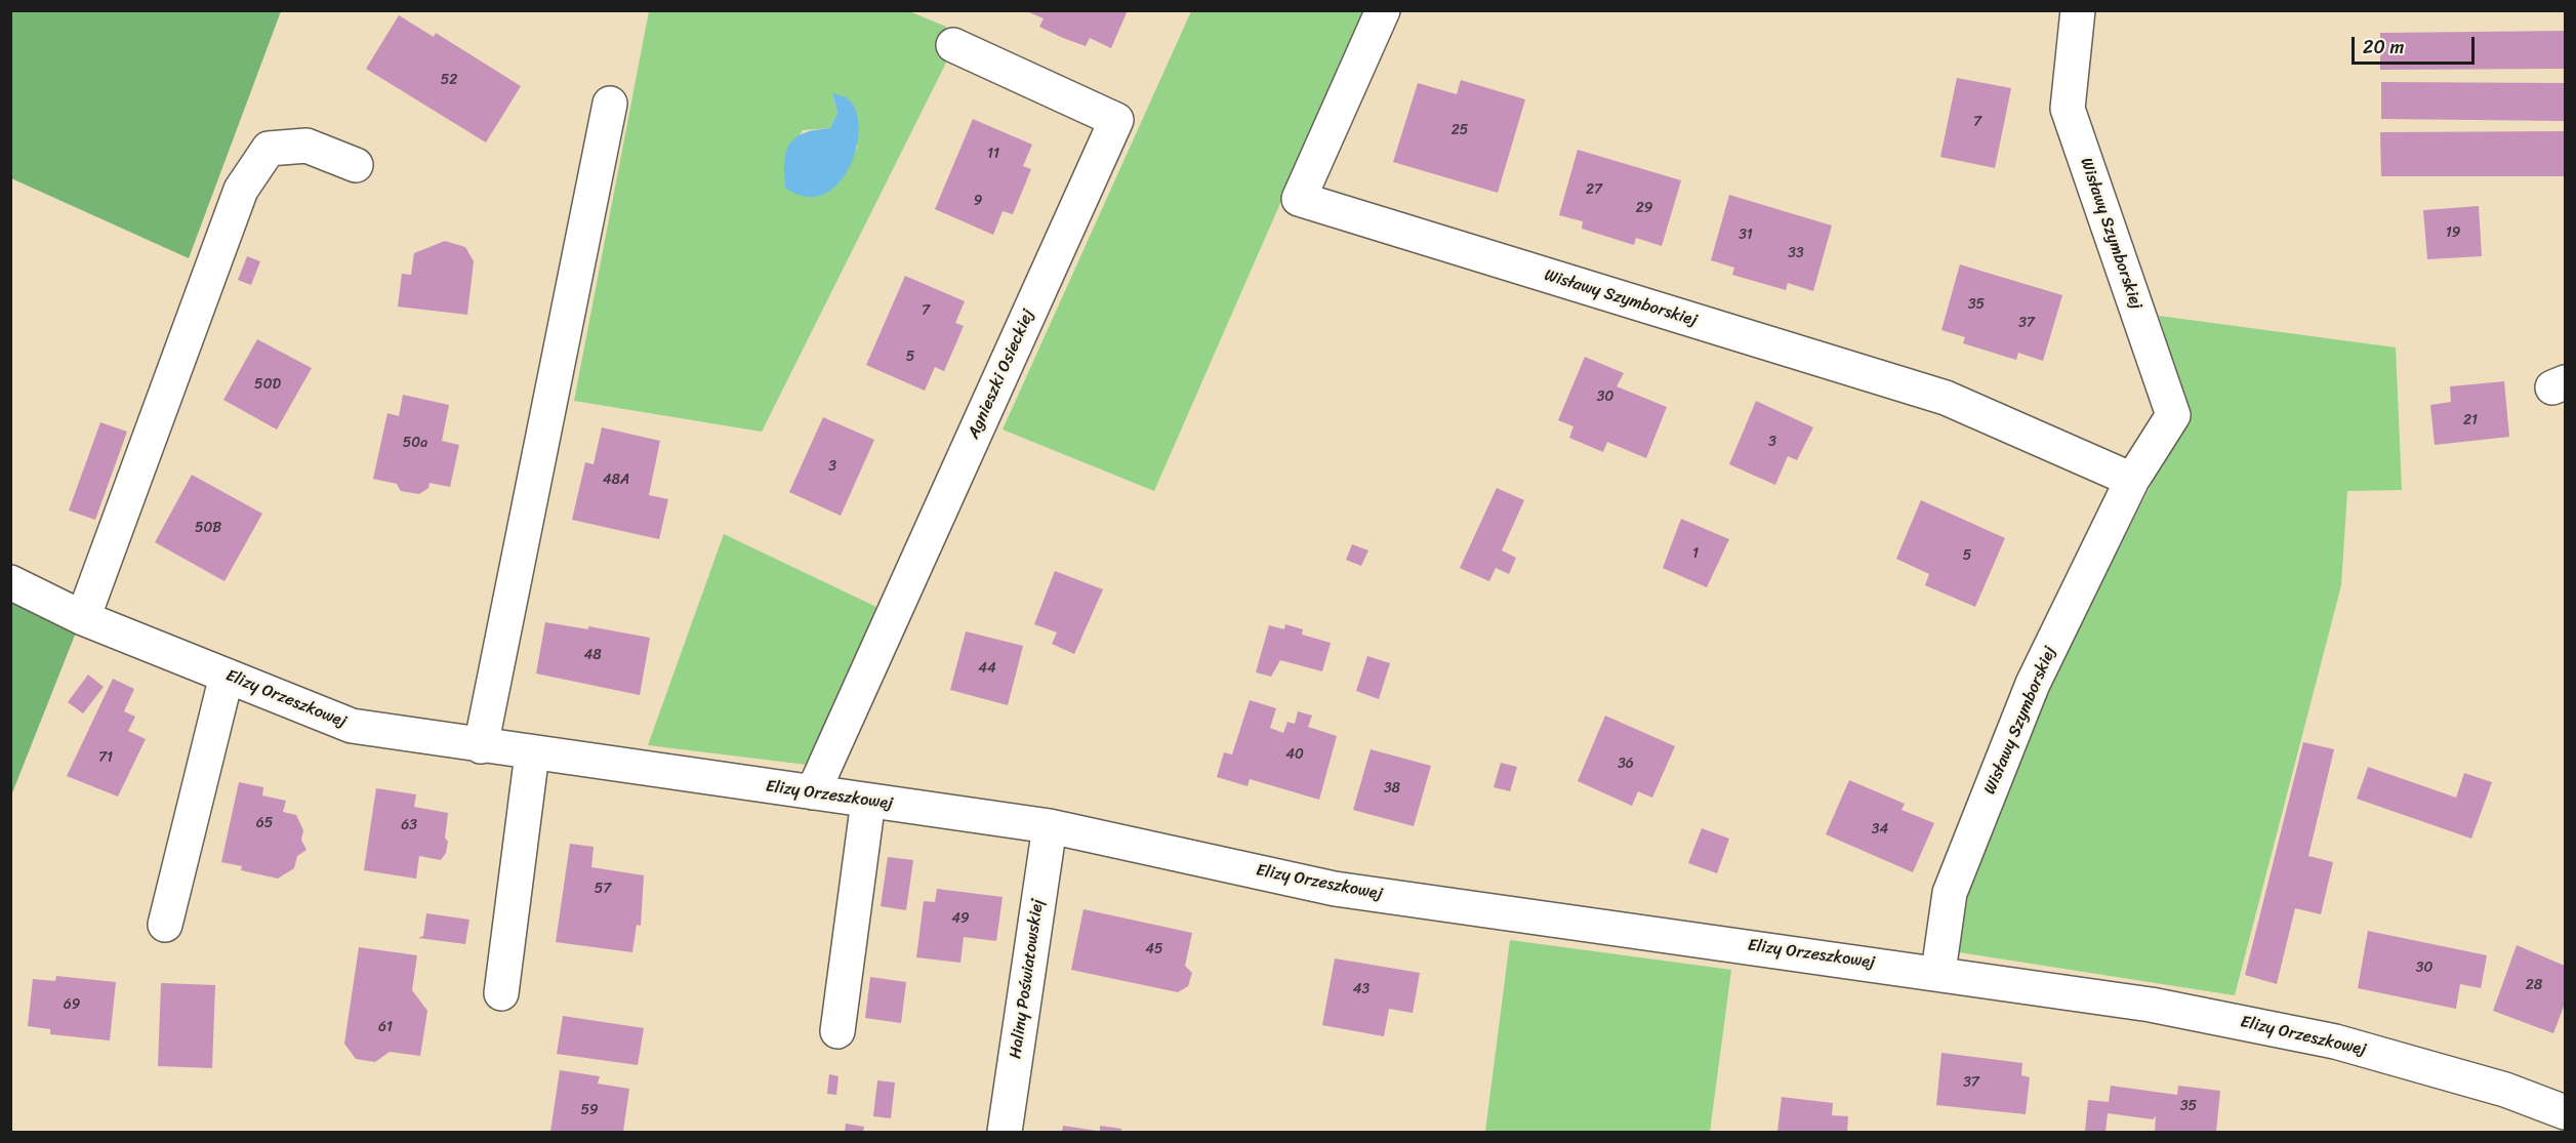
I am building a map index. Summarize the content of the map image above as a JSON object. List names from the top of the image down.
{
  "streets": {
    "street": [
      "Wisławy Szymborskiej",
      "Agnieszki Osieckiej",
      "Elizy Orzeszkowej",
      "Haliny Poświatowskiej"
    ]
  },
  "crossings": [
    ["Wisławy Szymborskiej", "Elizy Orzeszkowej"],
    ["Agnieszki Osieckiej", "Elizy Orzeszkowej"],
    ["Elizy Orzeszkowej", "Haliny Poświatowskiej"]
  ],
  "house_numbers": [
    "52",
    "7",
    "25",
    "11",
    "27",
    "9",
    "29",
    "19",
    "31",
    "33",
    "35",
    "7",
    "37",
    "5",
    "50D",
    "30",
    "21",
    "3",
    "50a",
    "3",
    "48A",
    "50B",
    "1",
    "5",
    "48",
    "44",
    "40",
    "71",
    "36",
    "38",
    "65",
    "63",
    "34",
    "57",
    "49",
    "45",
    "30",
    "28",
    "43",
    "69",
    "61",
    "37",
    "35",
    "59"
  ],
  "scale_bar": "20 m"
}
